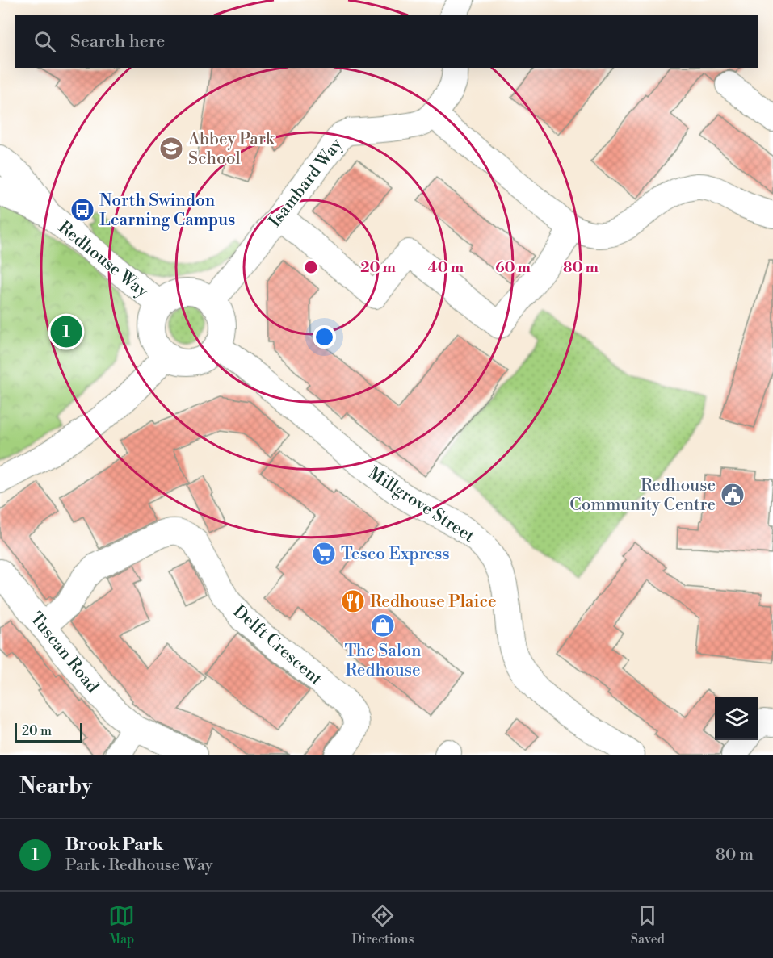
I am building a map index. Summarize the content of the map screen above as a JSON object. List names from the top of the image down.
{
  "streets": {
    "street": [
      "Isambard Way",
      "Redhouse Way",
      "Millgrove Street",
      "Delft Crescent",
      "Tuscan Road"
    ]
  },
  "crossings": [
    ["Isambard Way", "Redhouse Way"],
    ["Isambard Way", "Millgrove Street"],
    ["Redhouse Way", "Millgrove Street"],
    ["Delft Crescent", "Tuscan Road"]
  ],
  "places": {
    "school or university": ["Abbey Park School"],
    "bus stop": ["North Swindon Learning Campus"],
    "public building": ["Redhouse Community Centre"],
    "supermarket": ["Tesco Express"],
    "restaurant": ["Redhouse Plaice"],
    "shop": ["The Salon Redhouse"]
  },
  "scale_bar": "20 m",
  "page": {
    "search": "Search here",
    "pins": "1",
    "scale": "20 m",
    "heading": "Nearby",
    "list": [
      {
        "mark": "1",
        "name": "Brook Park",
        "note": "Park · Redhouse Way",
        "value": "80 m"
      }
    ],
    "nav": ["Map", "Directions", "Saved"]
  },
  "rings": [
    "20 m",
    "40 m",
    "60 m",
    "80 m"
  ]
}
